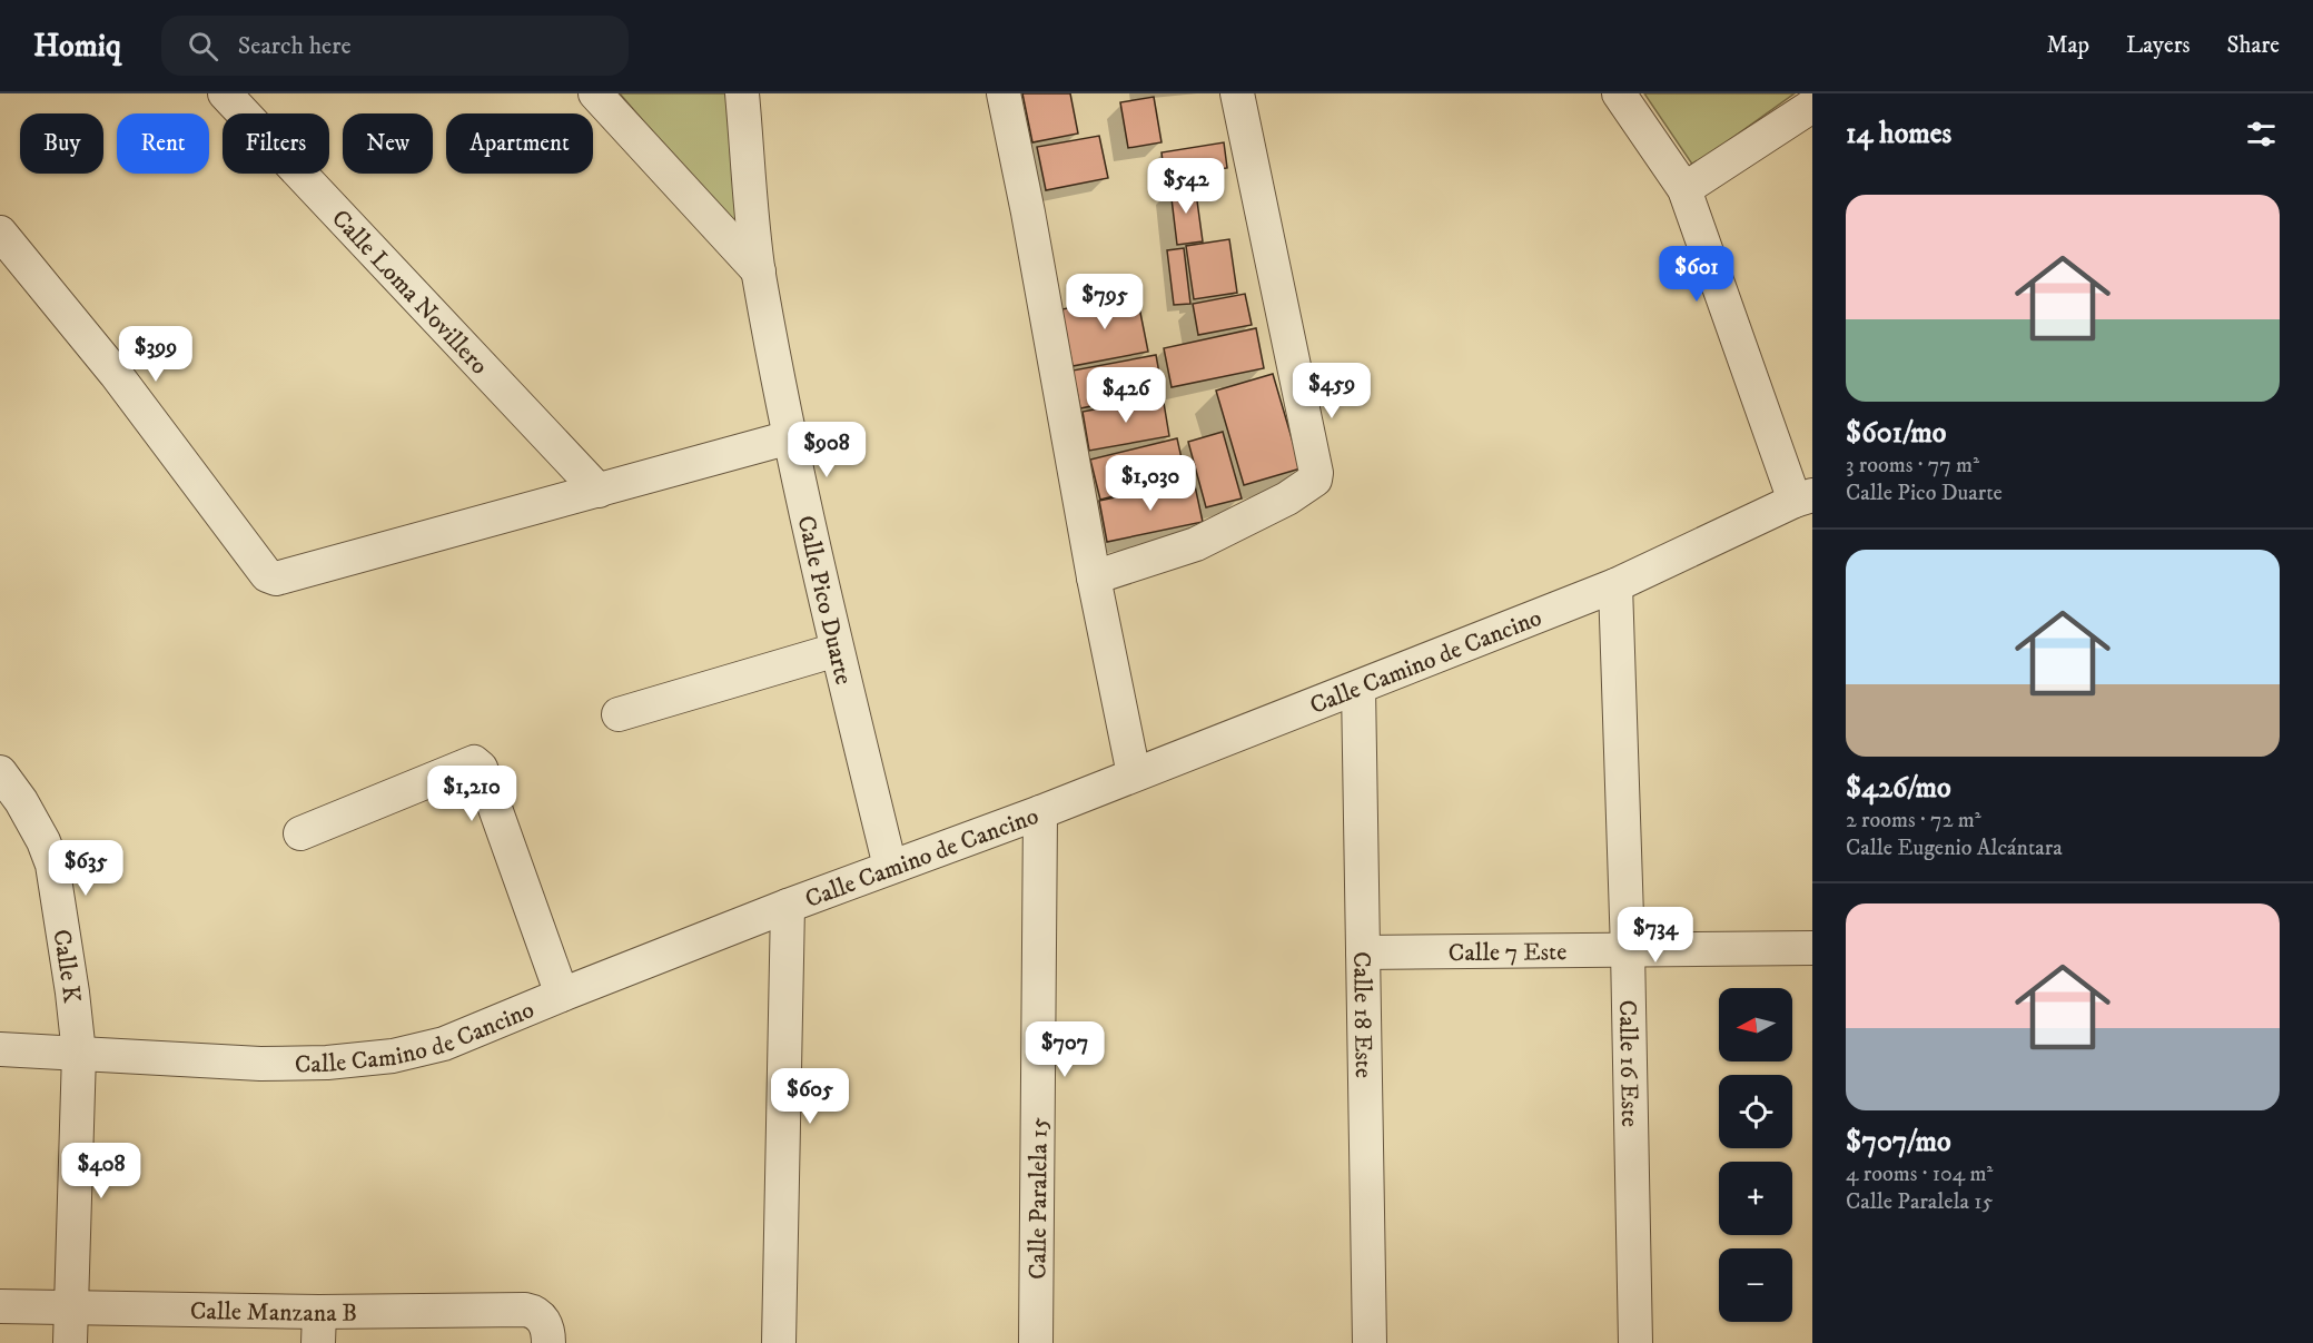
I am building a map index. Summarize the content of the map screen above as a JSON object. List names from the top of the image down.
{
  "streets": {
    "street": [
      "Calle Loma Novillero",
      "Calle Pico Duarte",
      "Calle Camino de Cancino",
      "Calle 7 Este",
      "Calle K",
      "Calle 18 Este",
      "Calle 16 Este",
      "Calle Paralela 15",
      "Calle Manzana B"
    ]
  },
  "crossings": [
    ["Calle Pico Duarte", "Calle Camino de Cancino"],
    ["Calle Camino de Cancino", "Calle K"],
    ["Calle Camino de Cancino", "Calle 18 Este"],
    ["Calle Camino de Cancino", "Calle 16 Este"],
    ["Calle Camino de Cancino", "Calle Paralela 15"],
    ["Calle 7 Este", "Calle 18 Este"],
    ["Calle 7 Este", "Calle 16 Este"],
    ["Calle K", "Calle Manzana B"]
  ],
  "north": "left",
  "page": {
    "header": "Homiq",
    "search": "Search here",
    "nav": ["Map", "Layers", "Share"],
    "heading": "14 homes",
    "chip": [
      "Buy",
      "Rent",
      "Filters",
      "New",
      "Apartment"
    ],
    "price": [
      "$542",
      "$601",
      "$795",
      "$399",
      "$459",
      "$426",
      "$908",
      "$1,030",
      "$1,210",
      "$635",
      "$734",
      "$707",
      "$605",
      "$408"
    ],
    "list": [
      {
        "name": "$601/mo",
        "note": "3 rooms · 77 m² · Calle Pico Duarte"
      },
      {
        "name": "$426/mo",
        "note": "2 rooms · 72 m² · Calle Eugenio Alcántara"
      },
      {
        "name": "$707/mo",
        "note": "4 rooms · 104 m² · Calle Paralela 15"
      }
    ],
    "map_buttons": ["+", "−"]
  }
}
